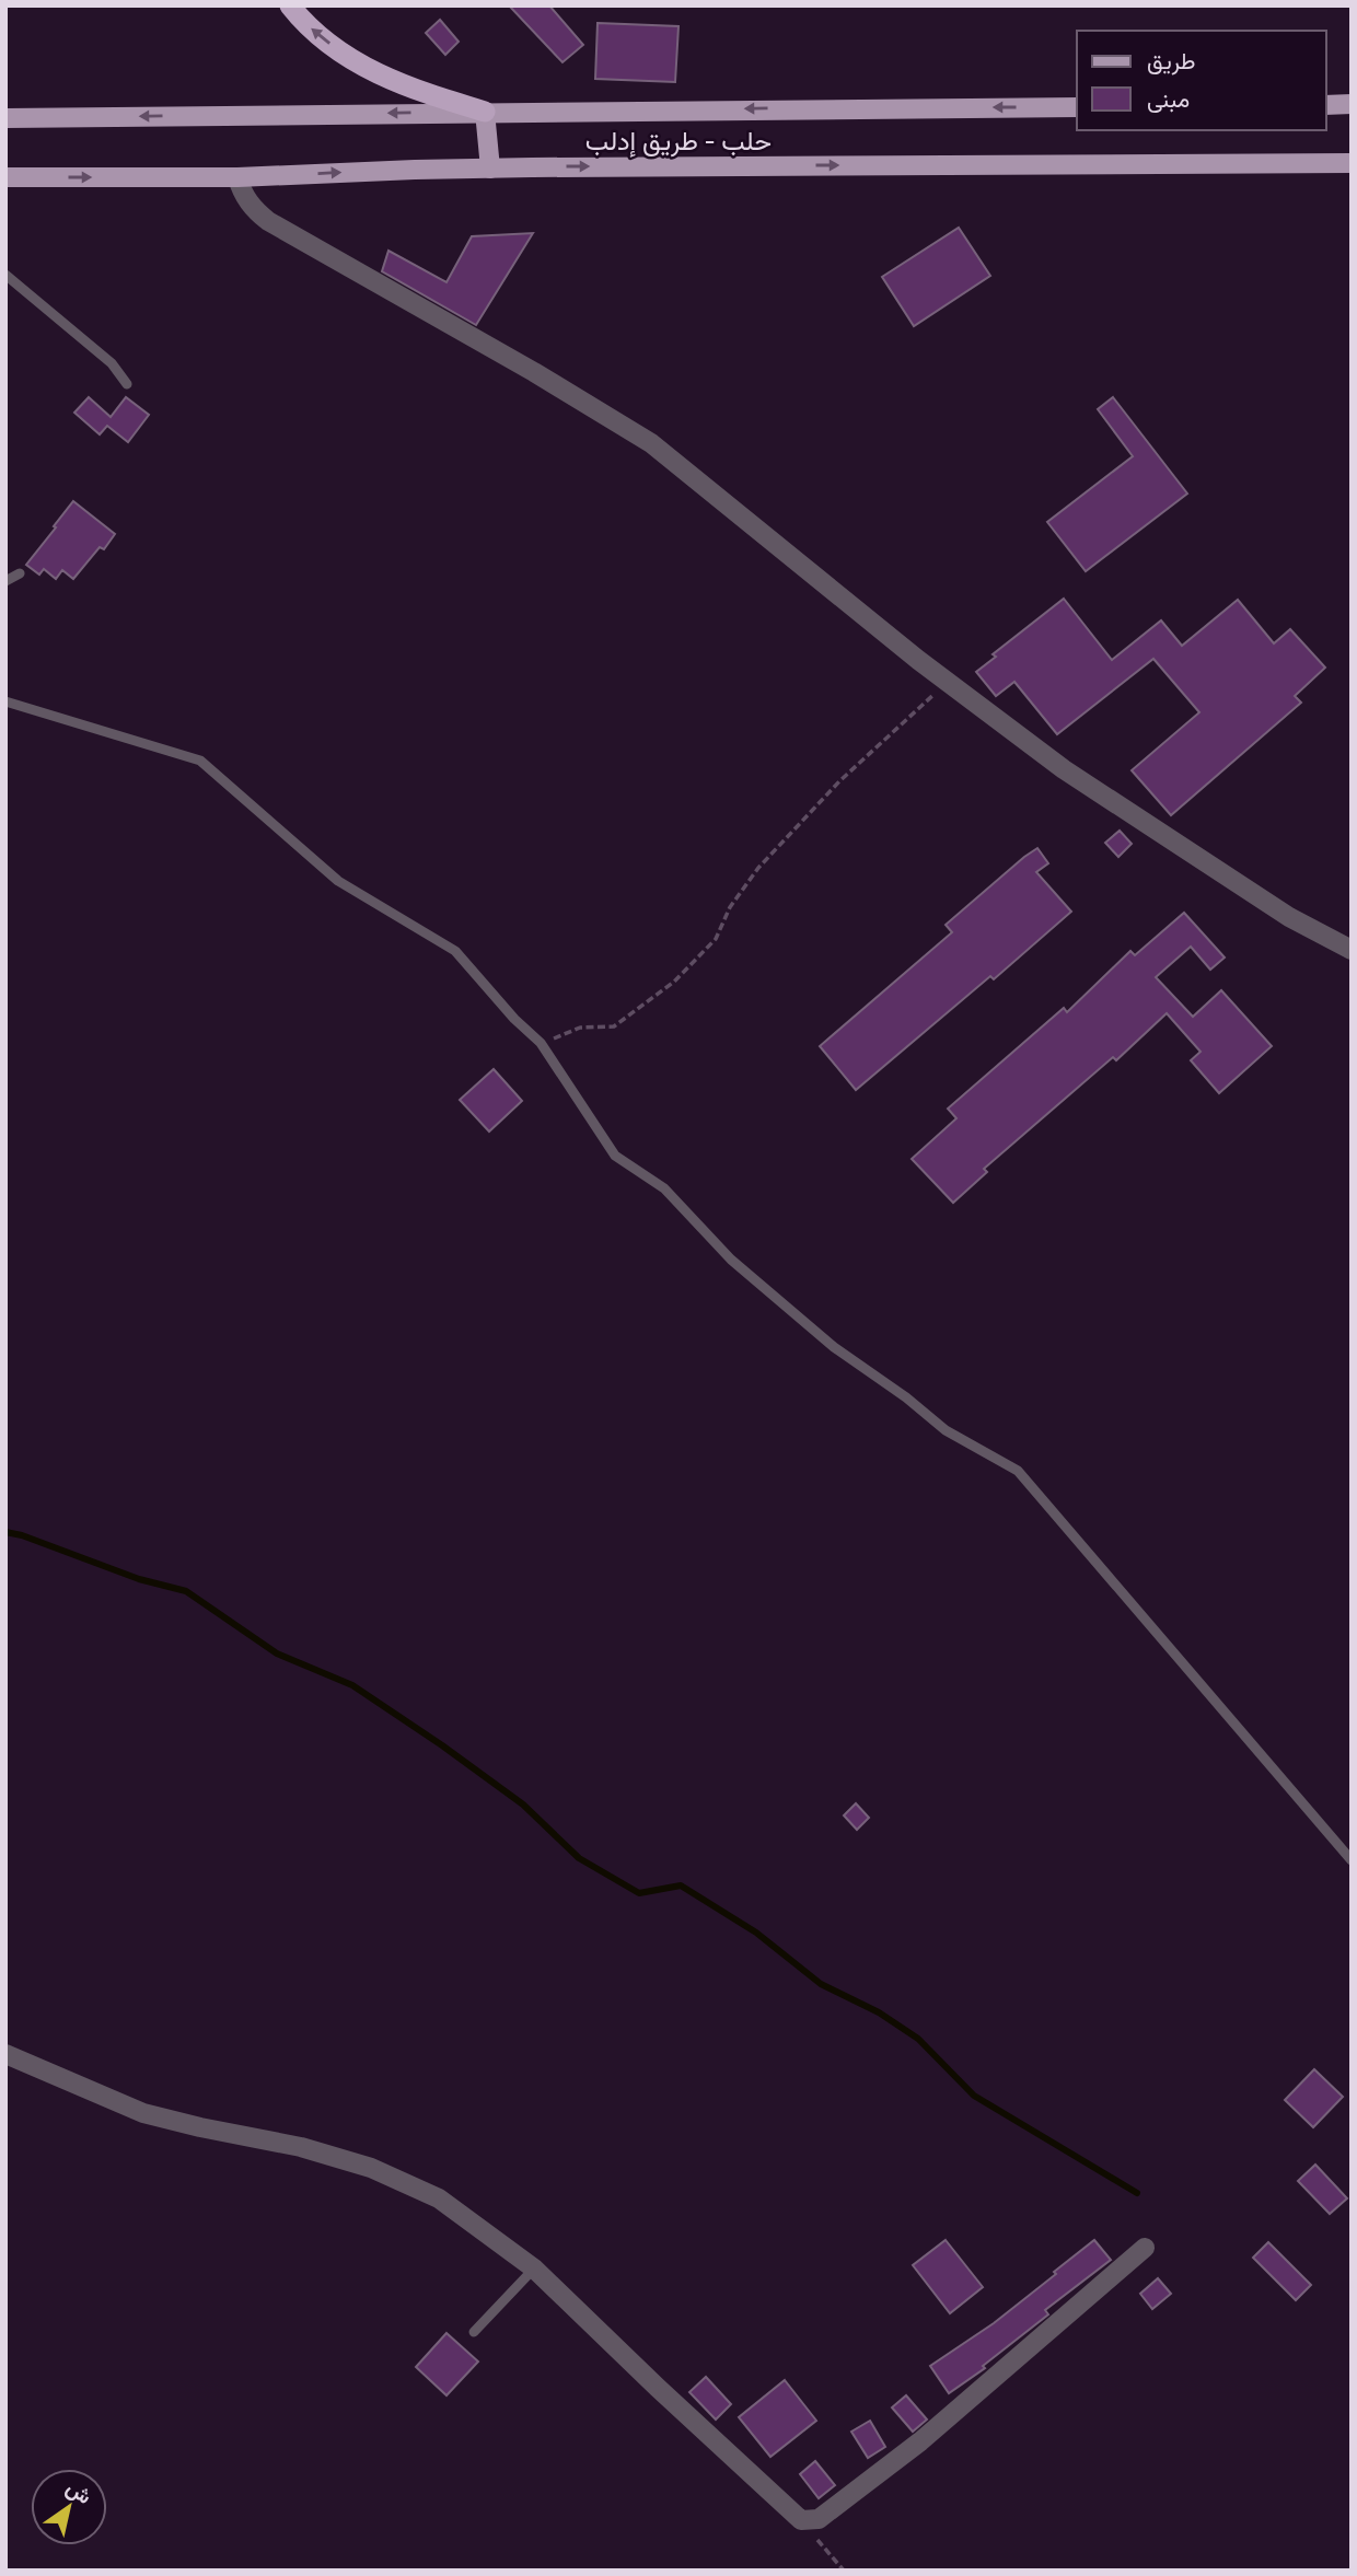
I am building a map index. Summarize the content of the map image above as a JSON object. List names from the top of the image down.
{
  "streets": {
    "main road": ["حلب - طريق إدلب"]
  },
  "legend": ["طريق", "مبنى"],
  "north": "top right"
}
